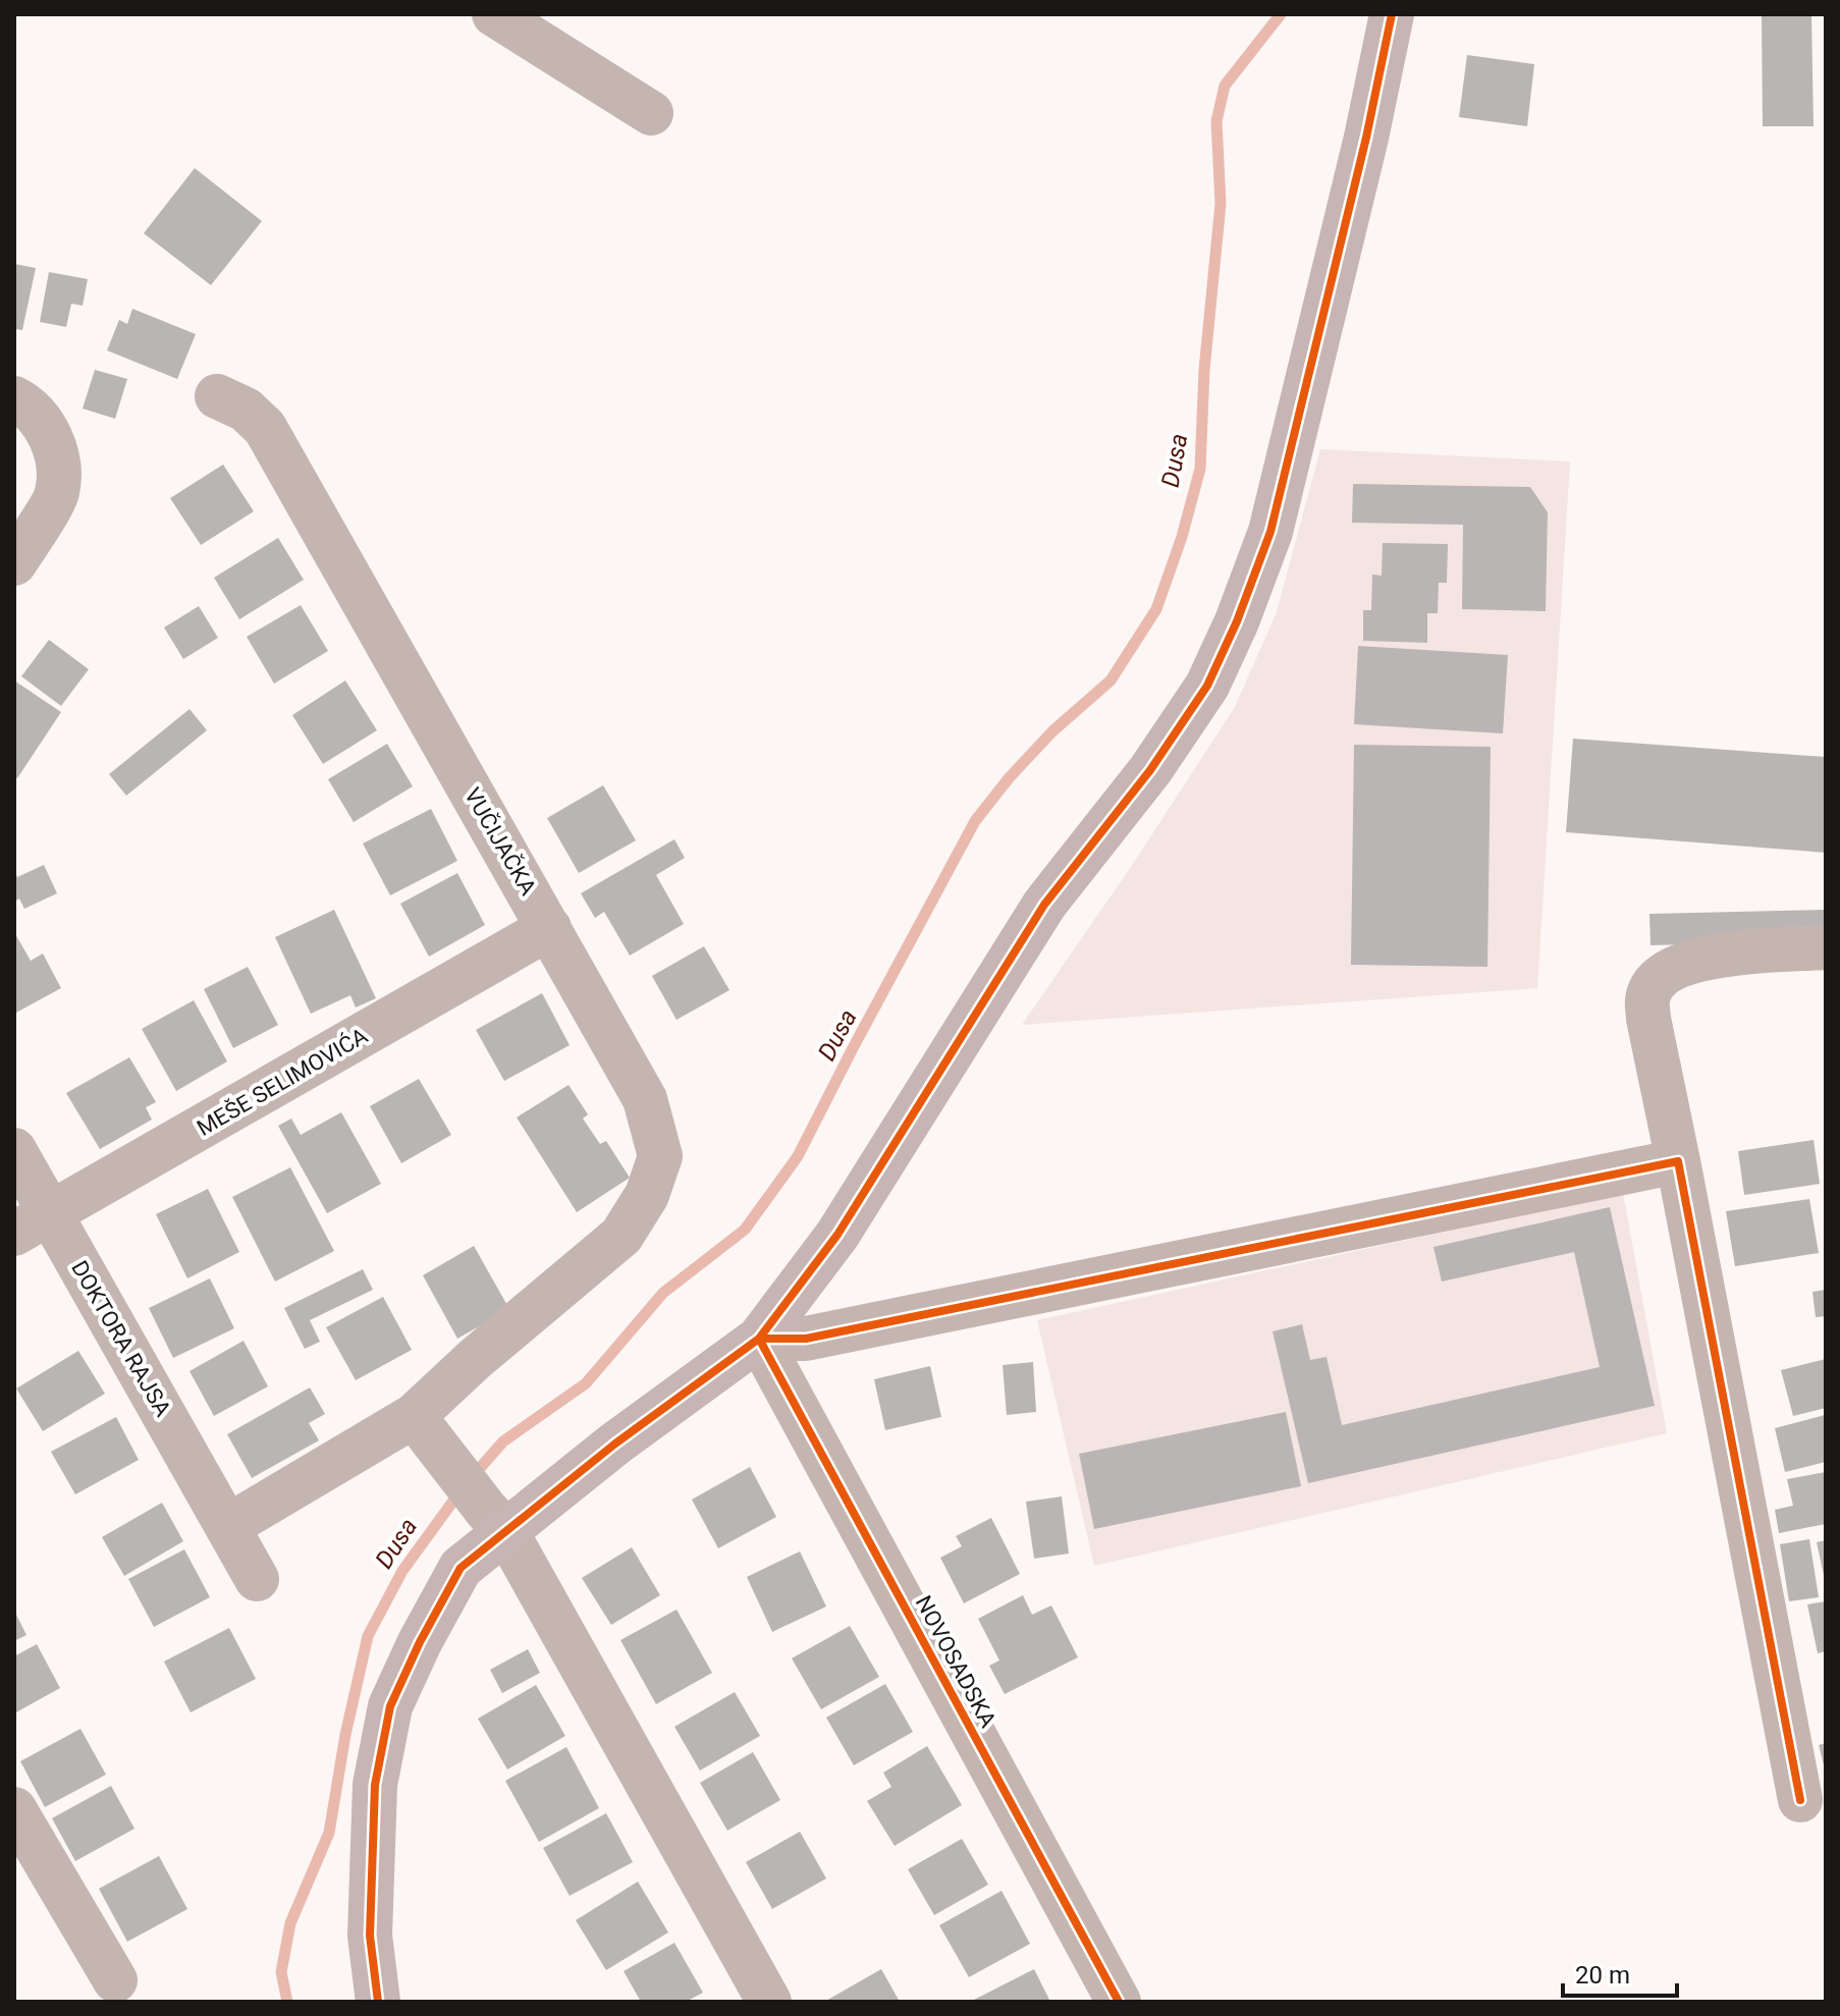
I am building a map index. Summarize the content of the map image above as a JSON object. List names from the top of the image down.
{
  "streets": {
    "street": [
      "VUČIJAČKA",
      "MEŠE SELIMOVIĆA",
      "DOKTORA RAJSA",
      "NOVOSADSKA"
    ]
  },
  "crossings": [
    ["VUČIJAČKA", "MEŠE SELIMOVIĆA"],
    ["MEŠE SELIMOVIĆA", "DOKTORA RAJSA"]
  ],
  "water": ["Dusa"],
  "scale_bar": "20 m"
}
